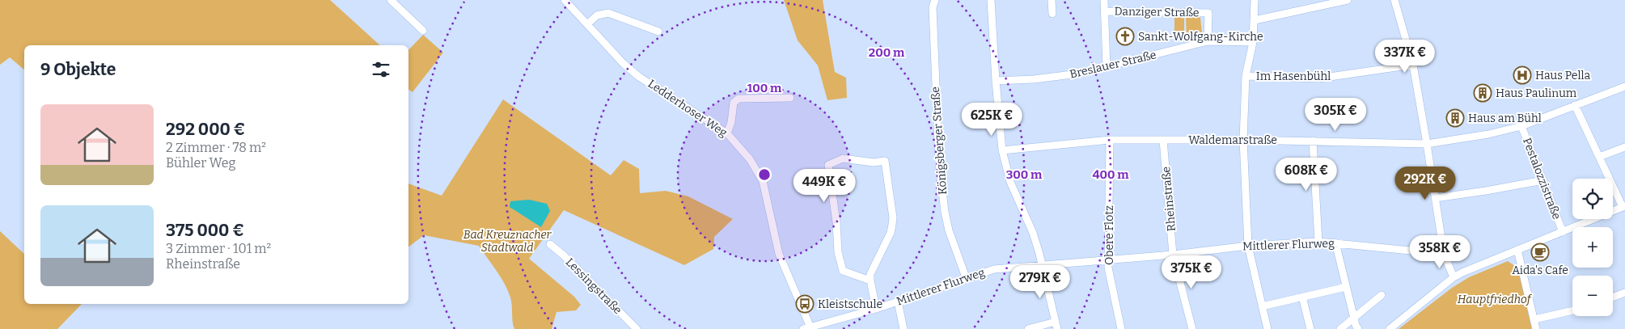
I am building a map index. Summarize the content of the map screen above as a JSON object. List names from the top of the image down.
{
  "streets": {
    "street": [
      "Danziger Straße",
      "Breslauer Straße",
      "Im Hasenbühl",
      "Ledderhoser Weg",
      "Waldemarstraße",
      "Königsberger Straße",
      "Pestalozzistraße",
      "Rheinstraße",
      "Obere Flotz",
      "Mittlerer Flurweg",
      "Lessingstraße"
    ]
  },
  "crossings": [
    ["Danziger Straße", "Breslauer Straße"],
    ["Ledderhoser Weg", "Mittlerer Flurweg"],
    ["Waldemarstraße", "Pestalozzistraße"],
    ["Waldemarstraße", "Rheinstraße"],
    ["Waldemarstraße", "Obere Flotz"],
    ["Königsberger Straße", "Mittlerer Flurweg"],
    ["Rheinstraße", "Mittlerer Flurweg"],
    ["Obere Flotz", "Mittlerer Flurweg"]
  ],
  "parks": ["Bad Kreuznacher Stadtwald", "Hauptfriedhof"],
  "places": {
    "church": ["Sankt-Wolfgang-Kirche"],
    "hospital": ["Haus Pella"],
    "building": ["Haus Paulinum", "Haus am Bühl"],
    "cafe": ["Aida's Cafe"],
    "bus stop": ["Kleistschule"]
  },
  "page": {
    "price": [
      "337K €",
      "305K €",
      "625K €",
      "608K €",
      "292K €",
      "449K €",
      "358K €",
      "375K €",
      "279K €"
    ],
    "heading": "9 Objekte",
    "list": [
      {
        "name": "292 000 €",
        "note": "2 Zimmer · 78 m² · Bühler Weg"
      },
      {
        "name": "375 000 €",
        "note": "3 Zimmer · 101 m² · Rheinstraße"
      }
    ],
    "map_buttons": ["+", "−"]
  },
  "rings": [
    "200 m",
    "100 m",
    "300 m",
    "400 m"
  ]
}
